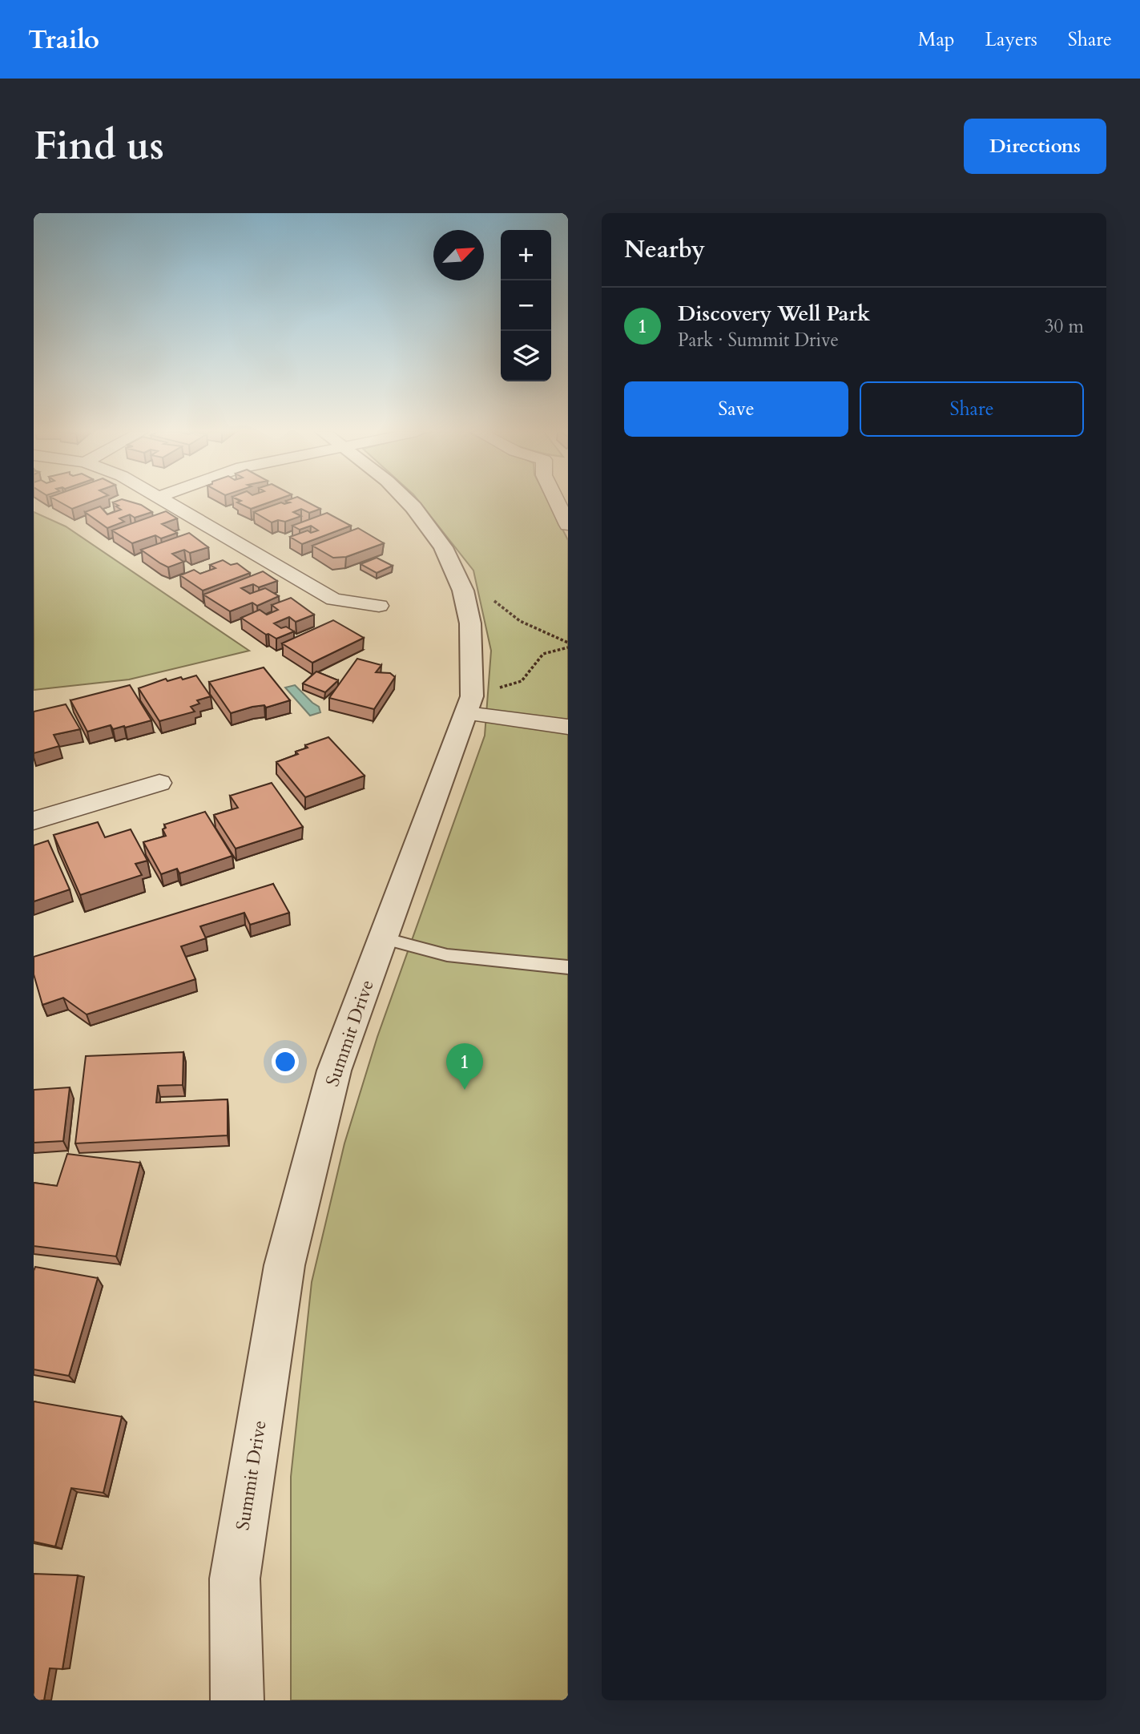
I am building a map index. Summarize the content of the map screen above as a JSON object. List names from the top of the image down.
{
  "streets": {
    "street": ["Summit Drive"]
  },
  "north": "top right",
  "page": {
    "header": "Trailo",
    "nav": ["Map", "Layers", "Share"],
    "buttons": [
      "Directions",
      ["Save", "Share"]
    ],
    "title": "Find us",
    "heading": "Nearby",
    "map_buttons": ["+", "−"],
    "list": [
      {
        "mark": "1",
        "name": "Discovery Well Park",
        "note": "Park · Summit Drive",
        "value": "30 m"
      }
    ],
    "pins": "1"
  }
}
